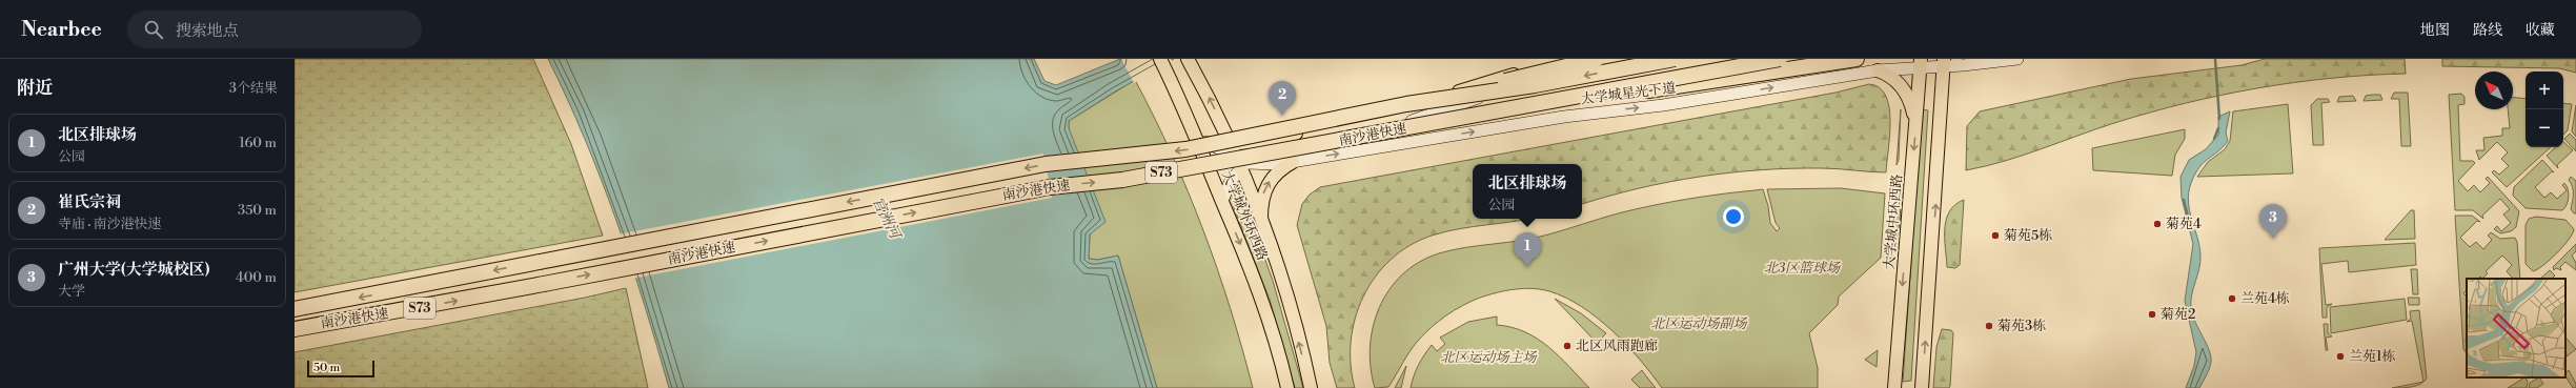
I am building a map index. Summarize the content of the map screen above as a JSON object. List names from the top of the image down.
{
  "streets": {
    "highway": ["南沙港快速", "S73"],
    "main road": ["大学城星光下道", "大学城外环西路", "大学城中环西路"]
  },
  "crossings": [
    ["大学城星光下道", "大学城外环西路"],
    ["大学城星光下道", "大学城中环西路"]
  ],
  "water": ["官洲河"],
  "parks": ["北3区篮球场", "北区运动场副场", "北区运动场主场"],
  "places": [
    "菊苑4",
    "菊苑5栋",
    "兰苑4栋",
    "菊苑2",
    "菊苑3栋",
    "北区风雨跑廊",
    "兰苑1栋"
  ],
  "scale_bar": "50 m",
  "north": "top left",
  "page": {
    "header": "Nearbee",
    "search": "搜索地点",
    "nav": ["地图", "路线", "收藏"],
    "heading": ["附近", "3个结果"],
    "map_buttons": ["+", "−"],
    "pins": ["2", "3", "1"],
    "list": [
      {
        "mark": "1",
        "name": "北区排球场",
        "note": "公园",
        "value": "160 m"
      },
      {
        "mark": "2",
        "name": "崔氏宗祠",
        "note": "寺庙 · 南沙港快速",
        "value": "350 m"
      },
      {
        "mark": "3",
        "name": "广州大学(大学城校区)",
        "note": "大学",
        "value": "400 m"
      }
    ],
    "popup": ["北区排球场", "公园"],
    "scale": "50 m"
  }
}
